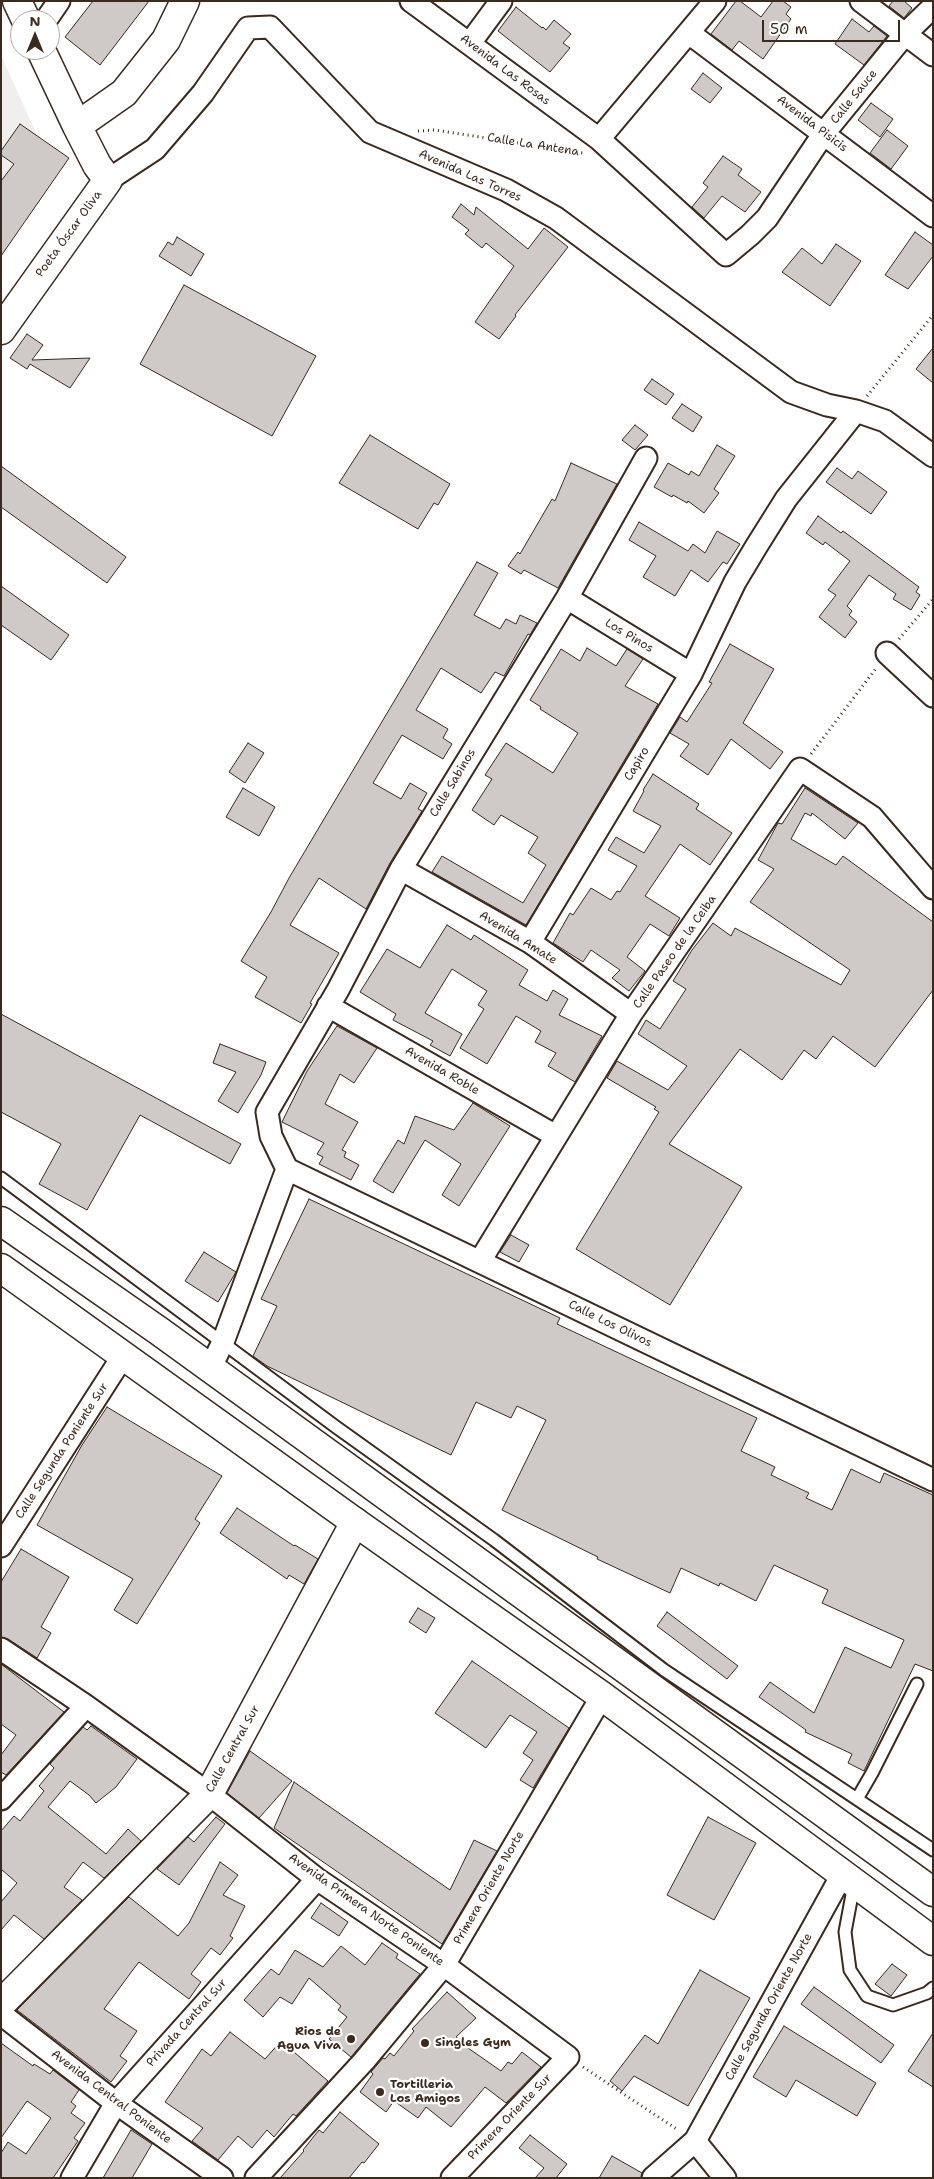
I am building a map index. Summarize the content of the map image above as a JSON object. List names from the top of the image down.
{
  "streets": {
    "main road": ["Poeta Óscar Oliva", "Calle Central Sur"],
    "street": [
      "Avenida Las Rosas",
      "Calle Sauce",
      "Avenida Pisicis",
      "Avenida Las Torres",
      "Los Pinos",
      "Capiro",
      "Calle Sabinos",
      "Avenida Amate",
      "Calle Paseo de la Ceiba",
      "Avenida Roble",
      "Calle Los Olivos",
      "Calle Segunda Poniente Sur",
      "Primera Oriente Norte",
      "Avenida Primera Norte Poniente",
      "Calle Segunda Oriente Norte",
      "Privada Central Sur",
      "Avenida Central Poniente",
      "Primera Oriente Sur"
    ],
    "path": ["Calle La Antena"]
  },
  "crossings": [
    ["Avenida Las Rosas", "Calle Sauce"],
    ["Avenida Las Rosas", "Calle La Antena"],
    ["Calle Sauce", "Avenida Pisicis"],
    ["Avenida Las Torres", "Poeta Óscar Oliva"],
    ["Avenida Las Torres", "Capiro"],
    ["Los Pinos", "Capiro"],
    ["Los Pinos", "Calle Sabinos"],
    ["Capiro", "Avenida Amate"],
    ["Calle Sabinos", "Avenida Amate"],
    ["Calle Sabinos", "Avenida Roble"],
    ["Calle Sabinos", "Calle Los Olivos"],
    ["Avenida Amate", "Calle Paseo de la Ceiba"],
    ["Calle Paseo de la Ceiba", "Avenida Roble"],
    ["Calle Paseo de la Ceiba", "Calle Los Olivos"],
    ["Calle Central Sur", "Avenida Primera Norte Poniente"],
    ["Primera Oriente Norte", "Avenida Primera Norte Poniente"],
    ["Avenida Primera Norte Poniente", "Privada Central Sur"],
    ["Avenida Primera Norte Poniente", "Primera Oriente Sur"],
    ["Privada Central Sur", "Avenida Central Poniente"]
  ],
  "places": ["Rios de Agua Viva", "Singles Gym", "Tortilleria Los Amigos"],
  "scale_bar": "50 m",
  "north": "top"
}
